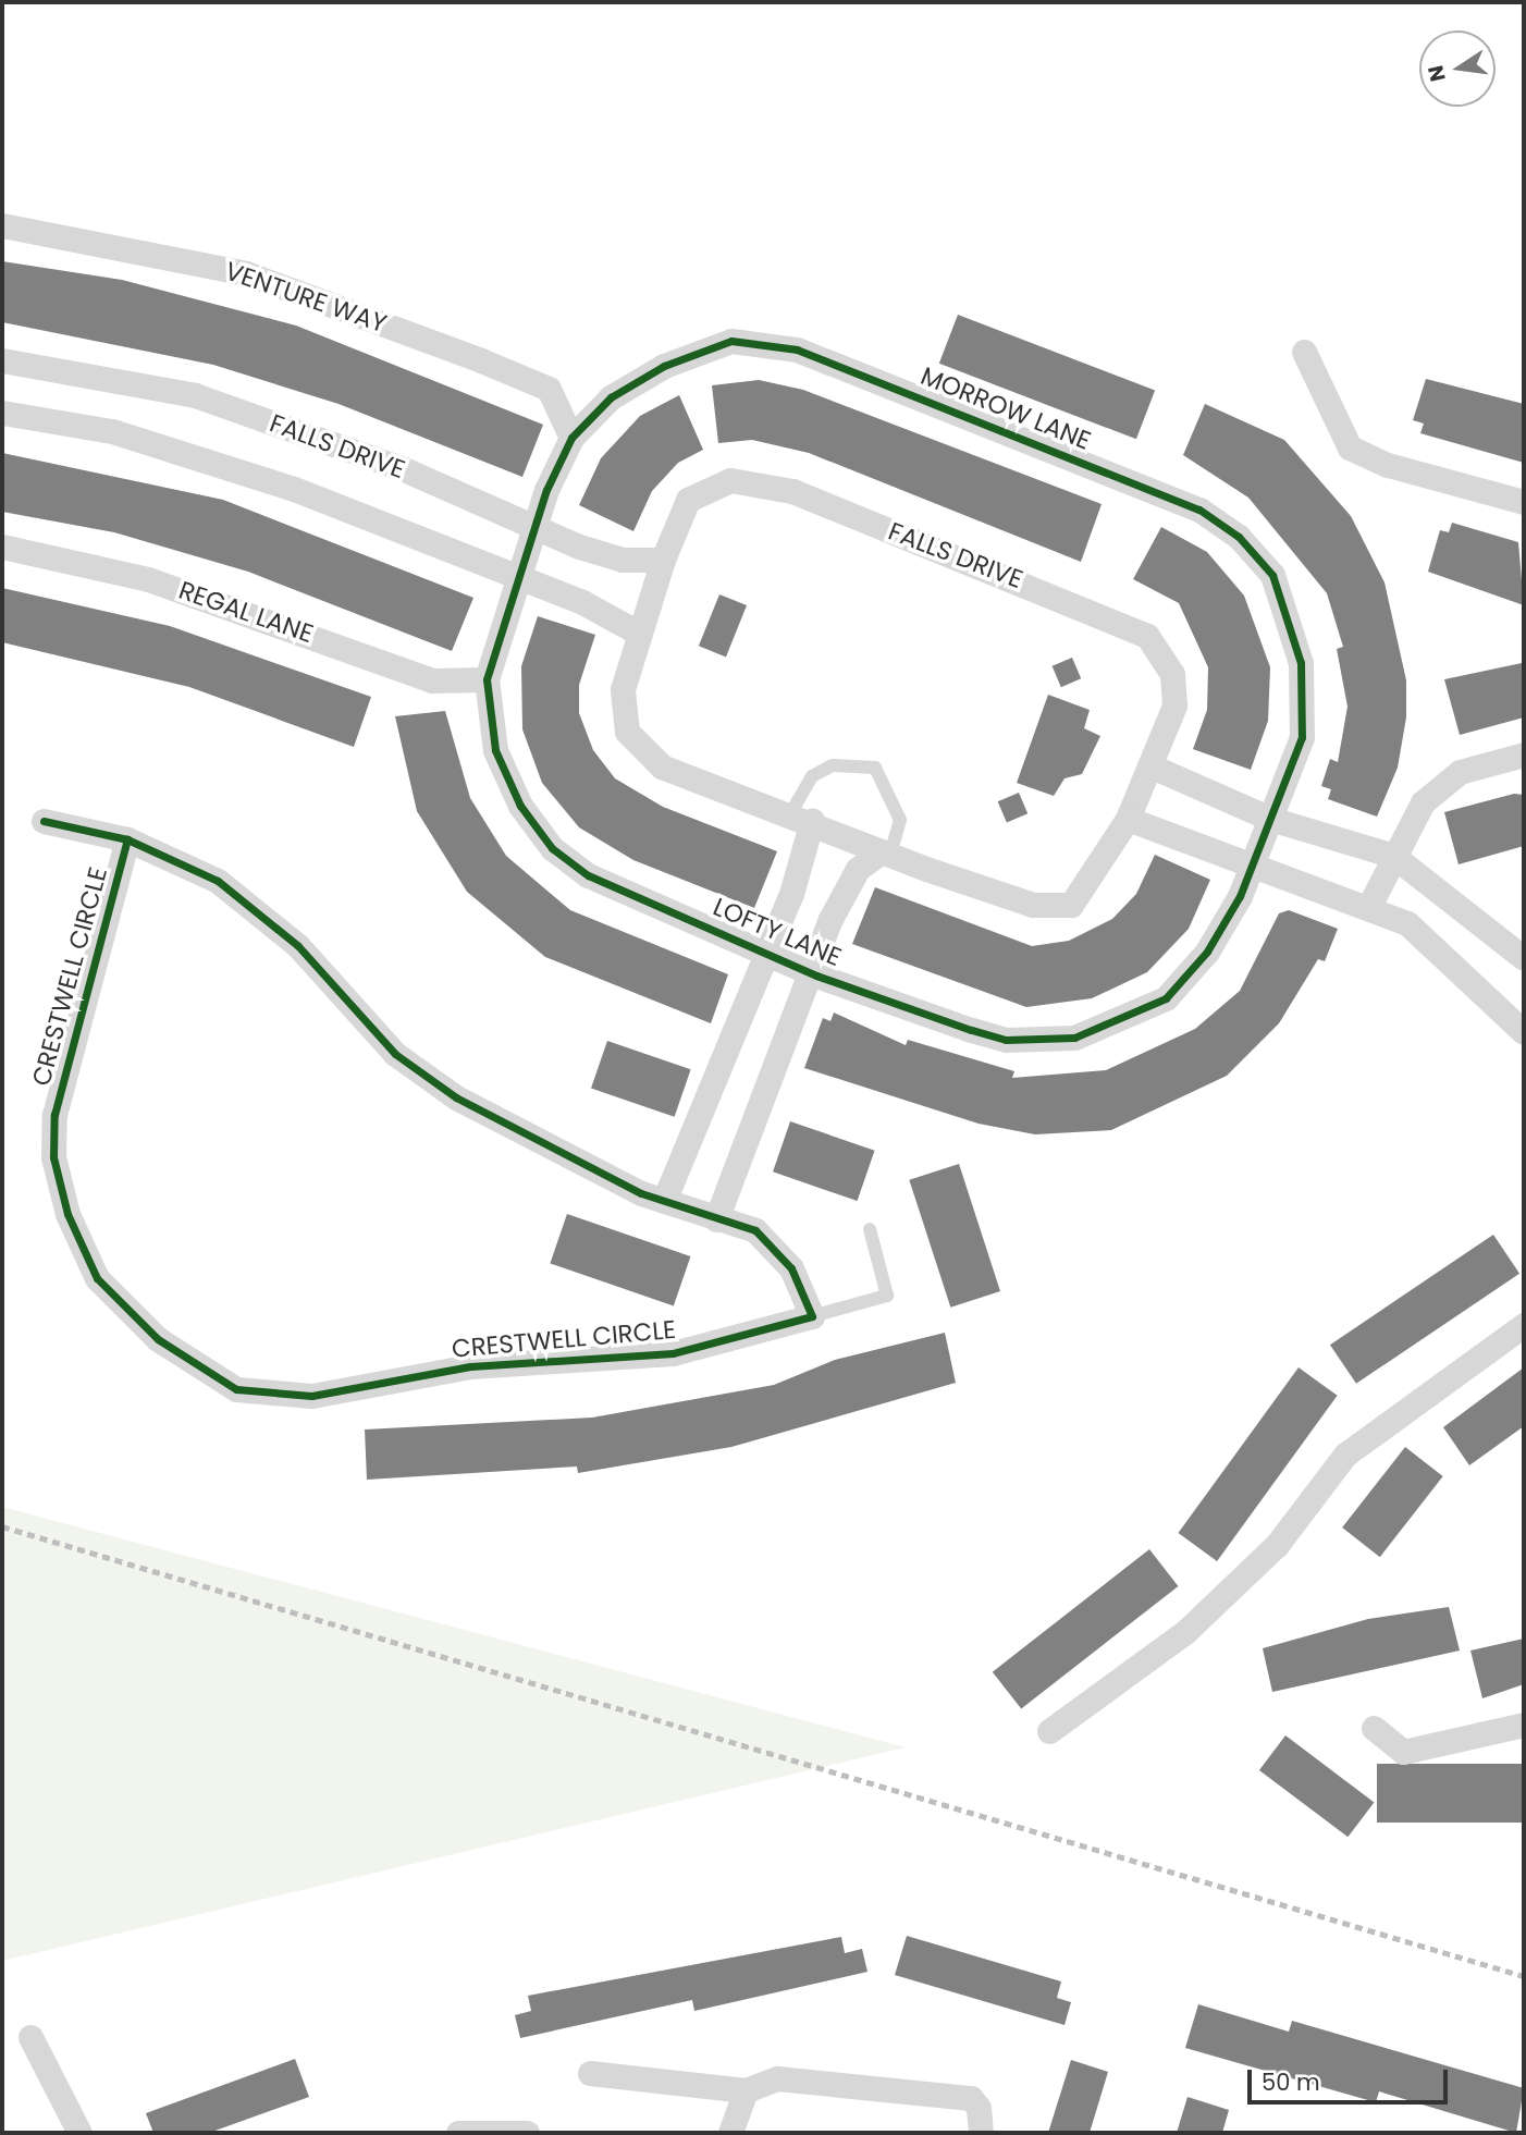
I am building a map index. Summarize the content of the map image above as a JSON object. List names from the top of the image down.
{
  "streets": {
    "street": [
      "VENTURE WAY",
      "MORROW LANE",
      "FALLS DRIVE",
      "REGAL LANE",
      "LOFTY LANE",
      "CRESTWELL CIRCLE"
    ]
  },
  "crossings": [
    ["VENTURE WAY", "MORROW LANE"],
    ["MORROW LANE", "FALLS DRIVE"],
    ["MORROW LANE", "LOFTY LANE"],
    ["FALLS DRIVE", "LOFTY LANE"],
    ["REGAL LANE", "LOFTY LANE"]
  ],
  "scale_bar": "50 m",
  "north": "left"
}
